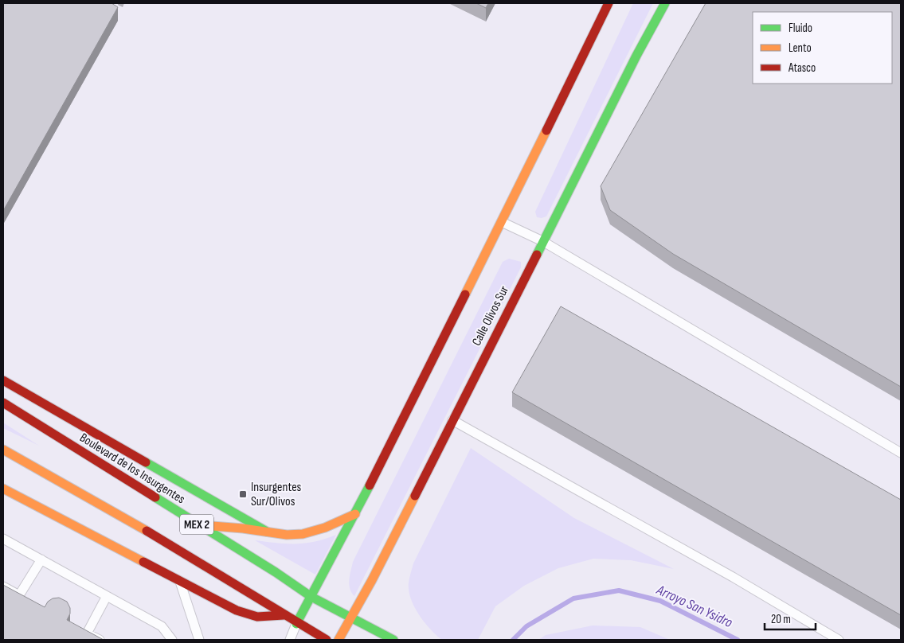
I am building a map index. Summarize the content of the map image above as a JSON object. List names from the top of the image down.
{
  "streets": {
    "main road": ["Calle Olivos Sur", "Boulevard de los Insurgentes", "MEX 2"]
  },
  "crossings": [
    ["Calle Olivos Sur", "Boulevard de los Insurgentes"]
  ],
  "water": ["Arroyo San Ysidro"],
  "places": {
    "transit": ["Insurgentes Sur/Olivos"]
  },
  "legend": ["Fluido", "Lento", "Atasco"],
  "scale_bar": "20 m"
}
